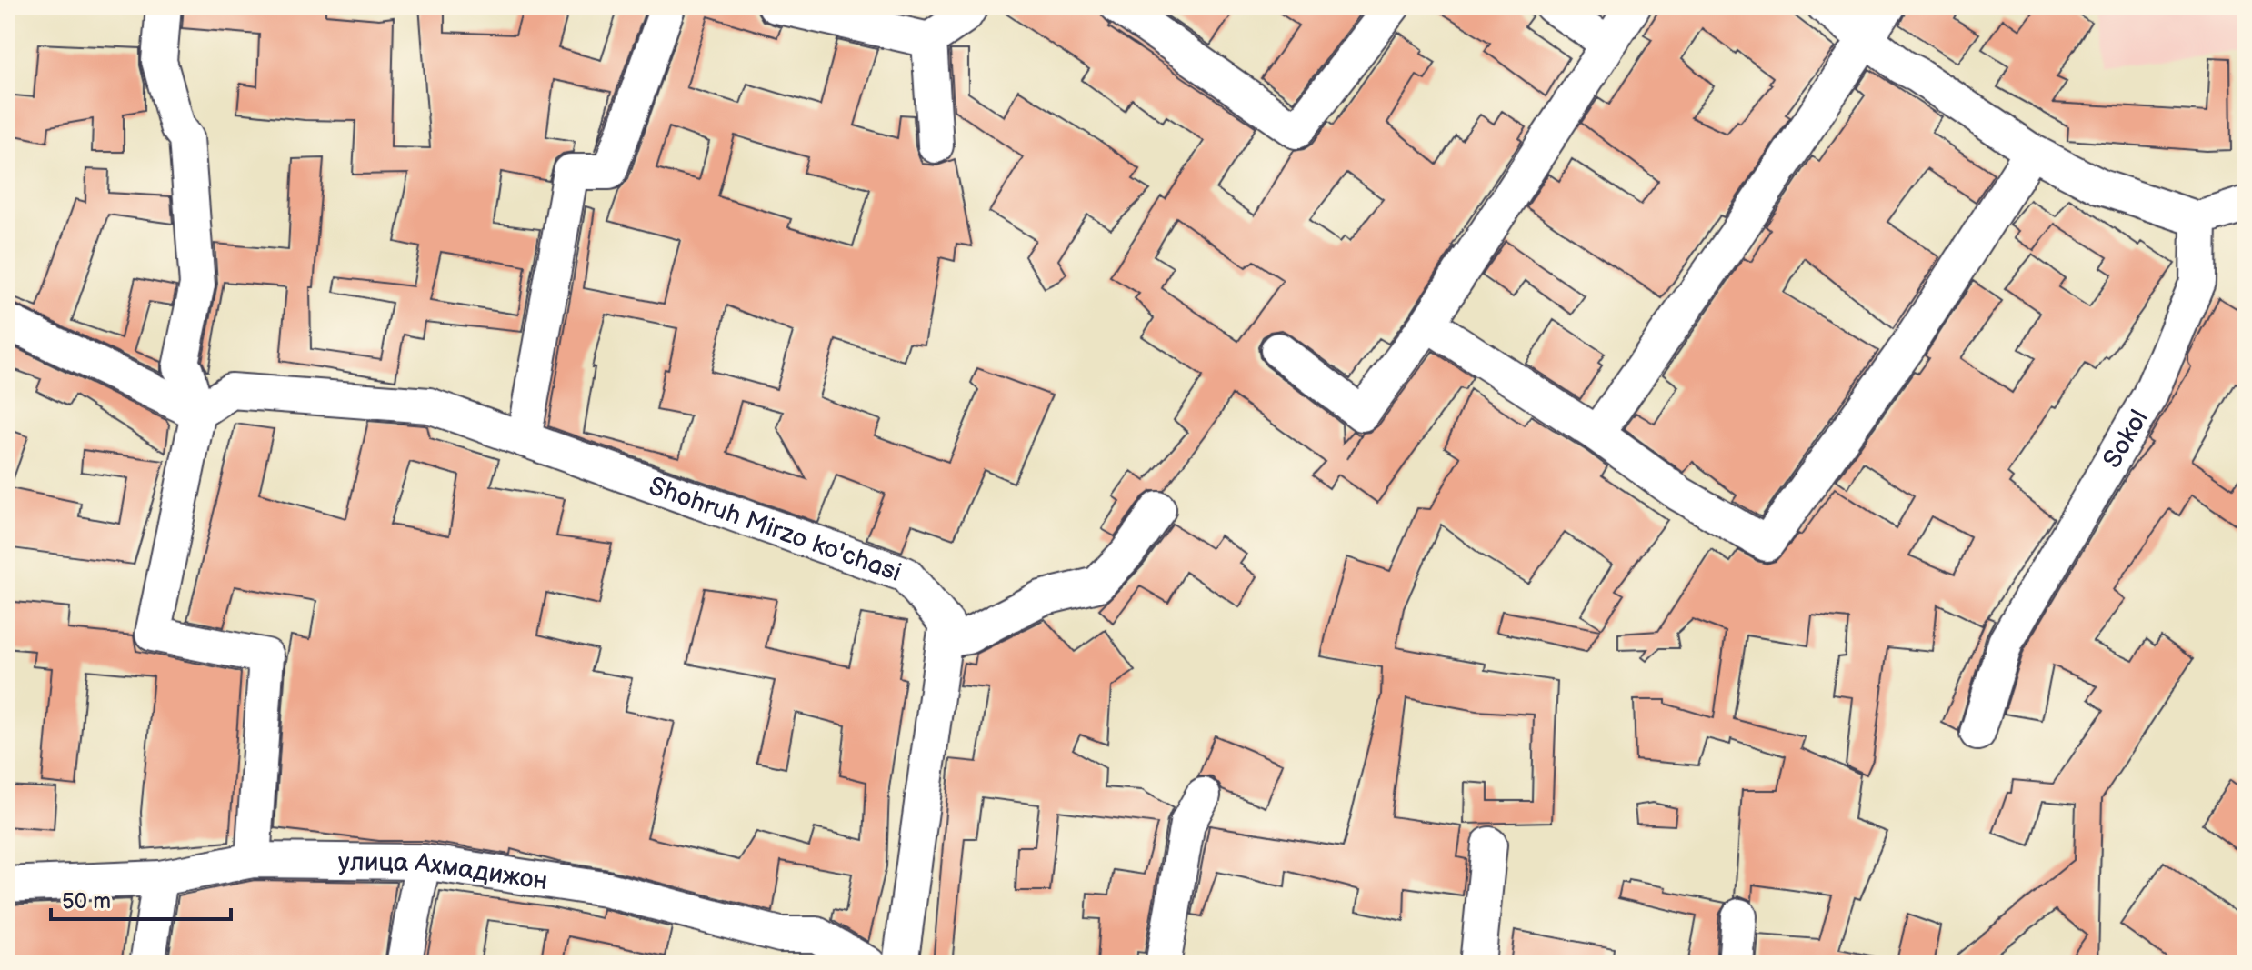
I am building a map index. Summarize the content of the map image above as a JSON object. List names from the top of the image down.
{
  "streets": {
    "street": ["Sokol", "Shohruh Mirzo ko'chasi", "улица Ахмадижон"]
  },
  "scale_bar": "50 m"
}
